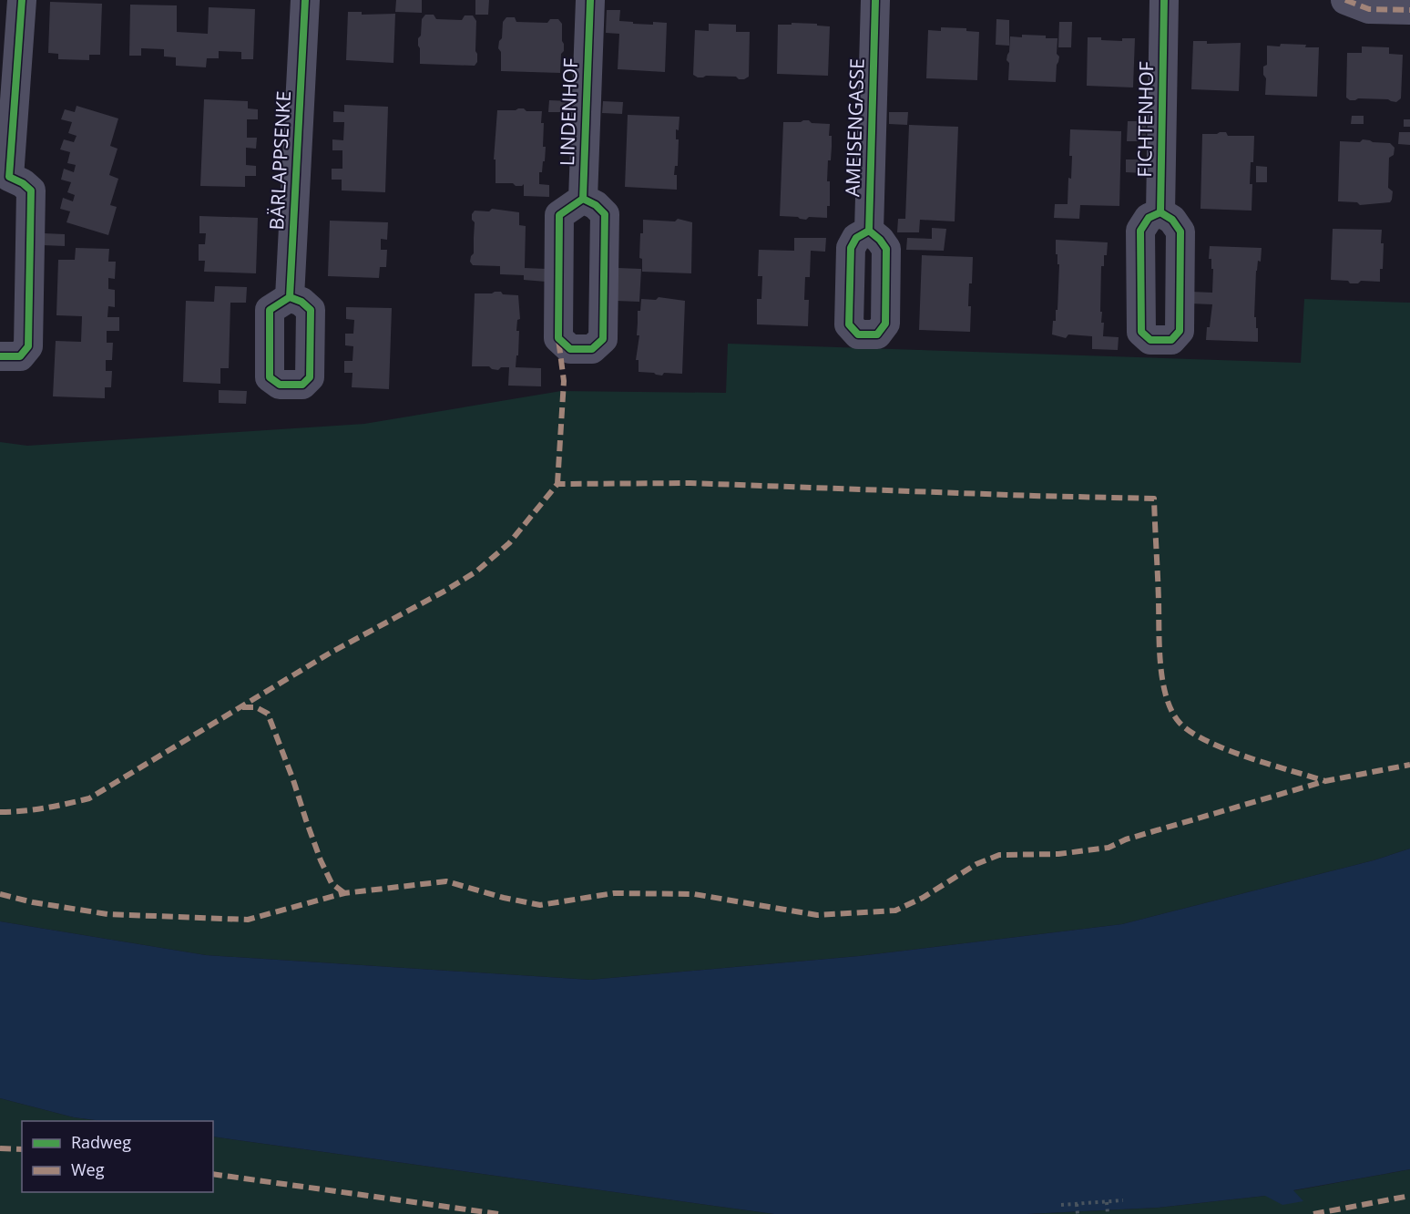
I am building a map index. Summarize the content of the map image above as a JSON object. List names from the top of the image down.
{
  "streets": {
    "street": [
      "LINDENHOF",
      "FICHTENHOF",
      "AMEISENGASSE",
      "BÄRLAPPSENKE"
    ]
  },
  "legend": ["Radweg", "Weg"]
}
